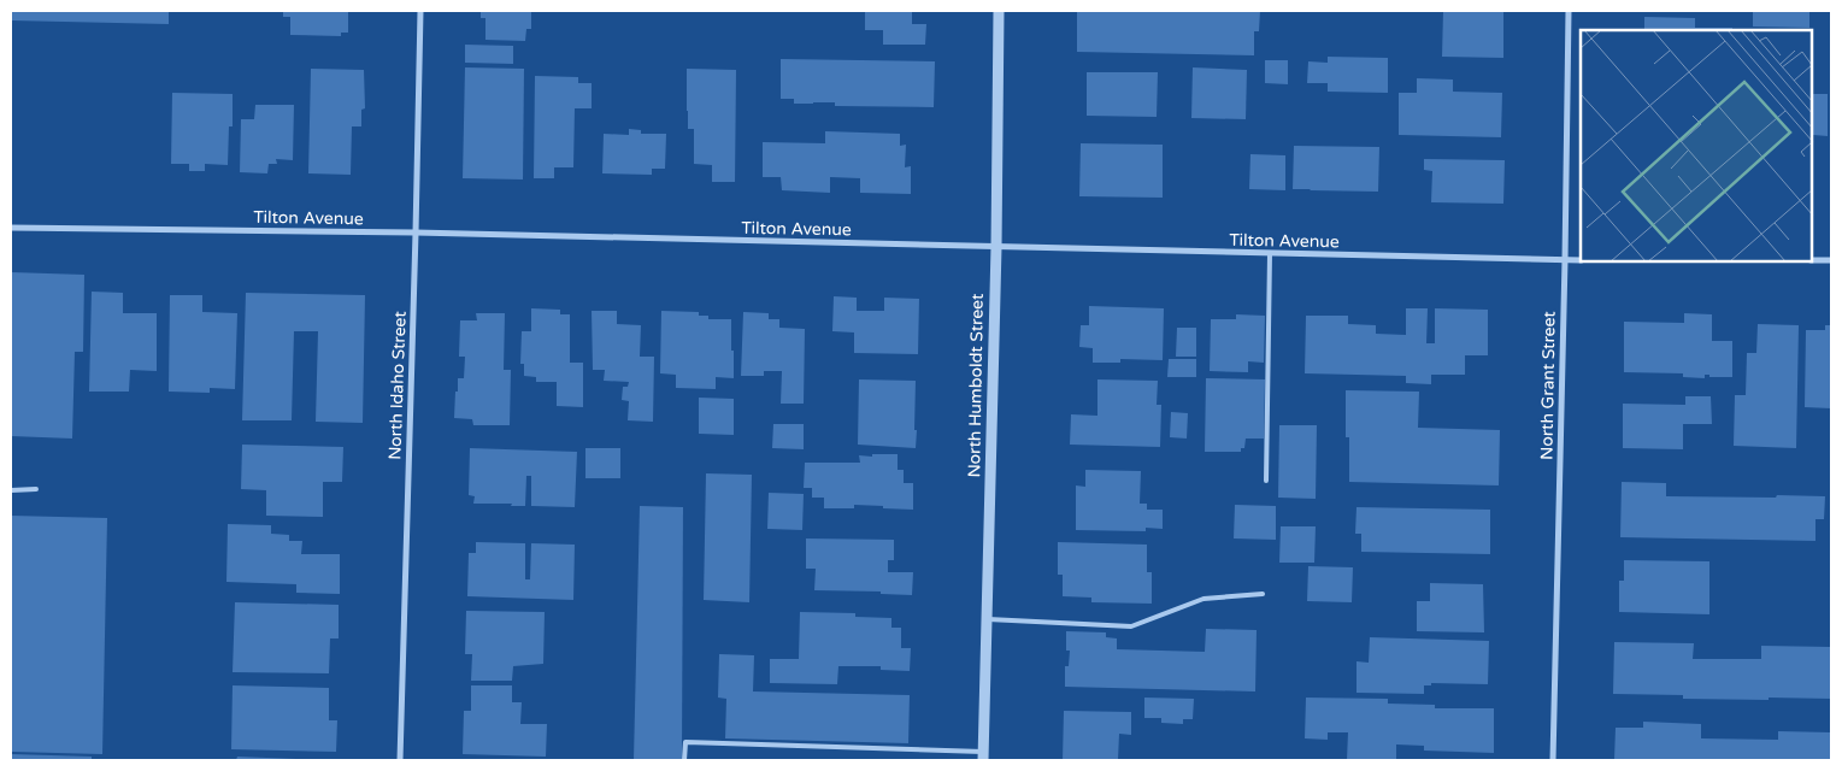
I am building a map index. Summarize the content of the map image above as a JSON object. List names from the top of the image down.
{
  "streets": {
    "street": [
      "Tilton Avenue",
      "North Idaho Street",
      "North Humboldt Street",
      "North Grant Street"
    ]
  },
  "crossings": [
    ["Tilton Avenue", "North Idaho Street"],
    ["Tilton Avenue", "North Humboldt Street"],
    ["Tilton Avenue", "North Grant Street"]
  ]
}
